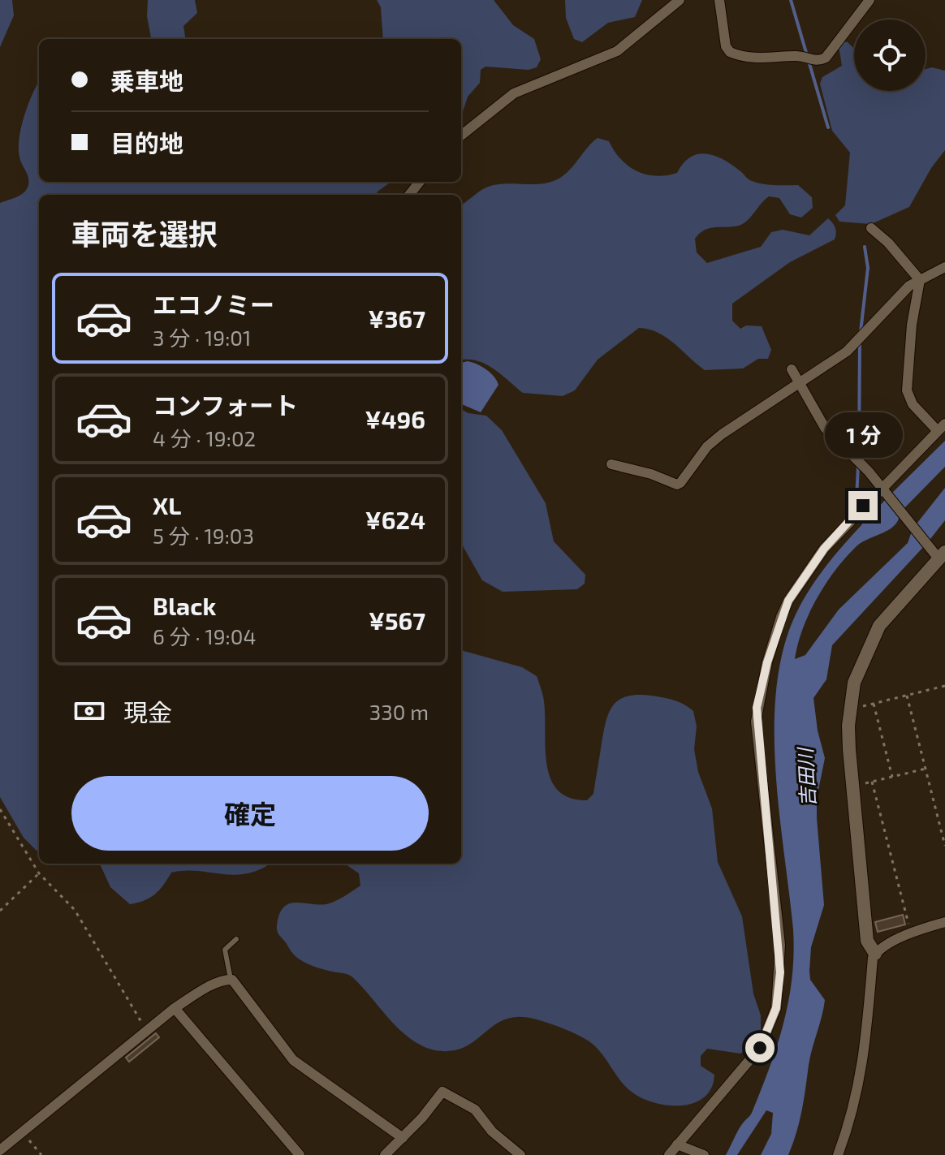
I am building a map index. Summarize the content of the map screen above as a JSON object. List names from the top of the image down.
{
  "water": ["吉田川"],
  "page": {
    "banner": ["乗車地", "目的地"],
    "heading": "車両を選択",
    "list": [
      {
        "name": "エコノミー",
        "note": "3 分 · 19:01",
        "value": "¥367"
      },
      {
        "name": "コンフォート",
        "note": "4 分 · 19:02",
        "value": "¥496"
      },
      {
        "name": "XL",
        "note": "5 分 · 19:03",
        "value": "¥624"
      },
      {
        "name": "Black",
        "note": "6 分 · 19:04",
        "value": "¥567"
      }
    ],
    "bubble": "1 分",
    "pay": ["現金", "330 m"],
    "buttons": "確定"
  }
}
